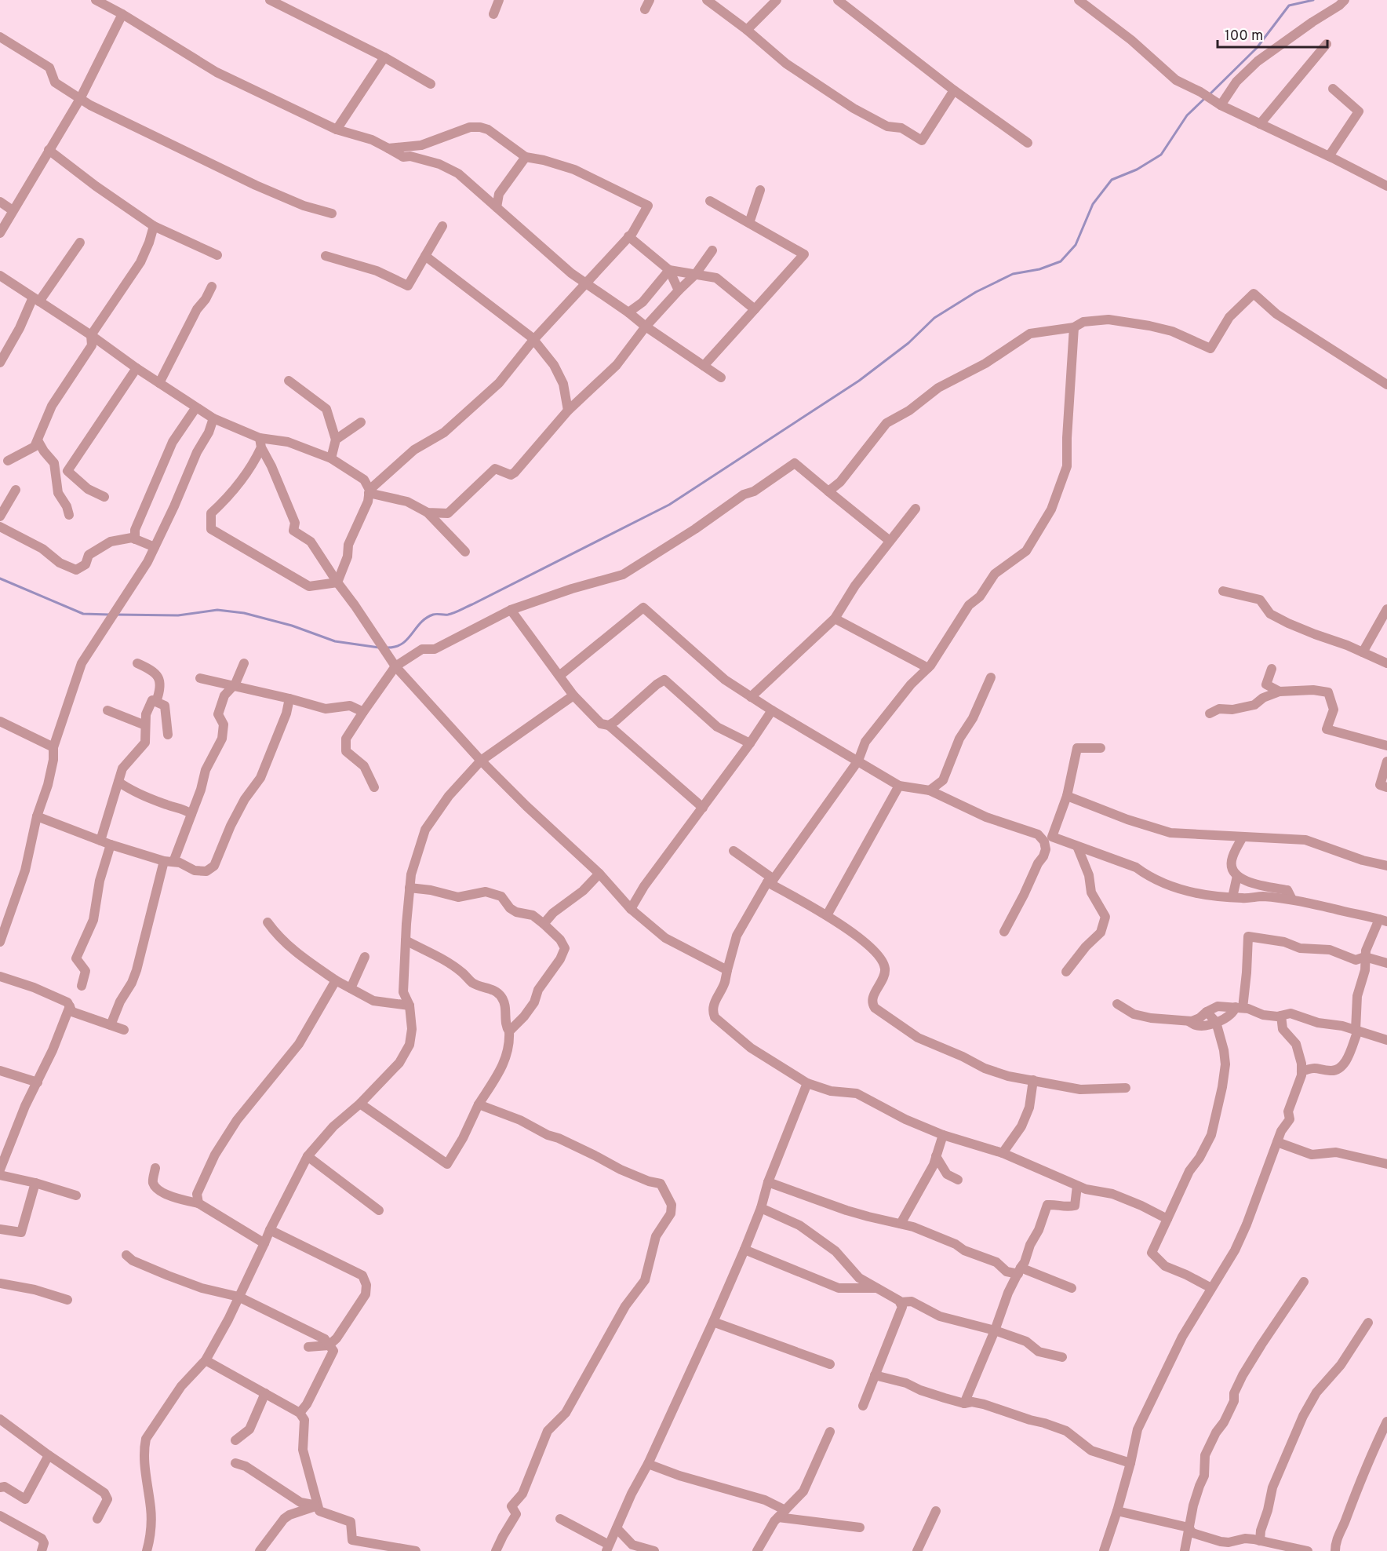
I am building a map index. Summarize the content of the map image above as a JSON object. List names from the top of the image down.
{
  "scale_bar": "100 m"
}
